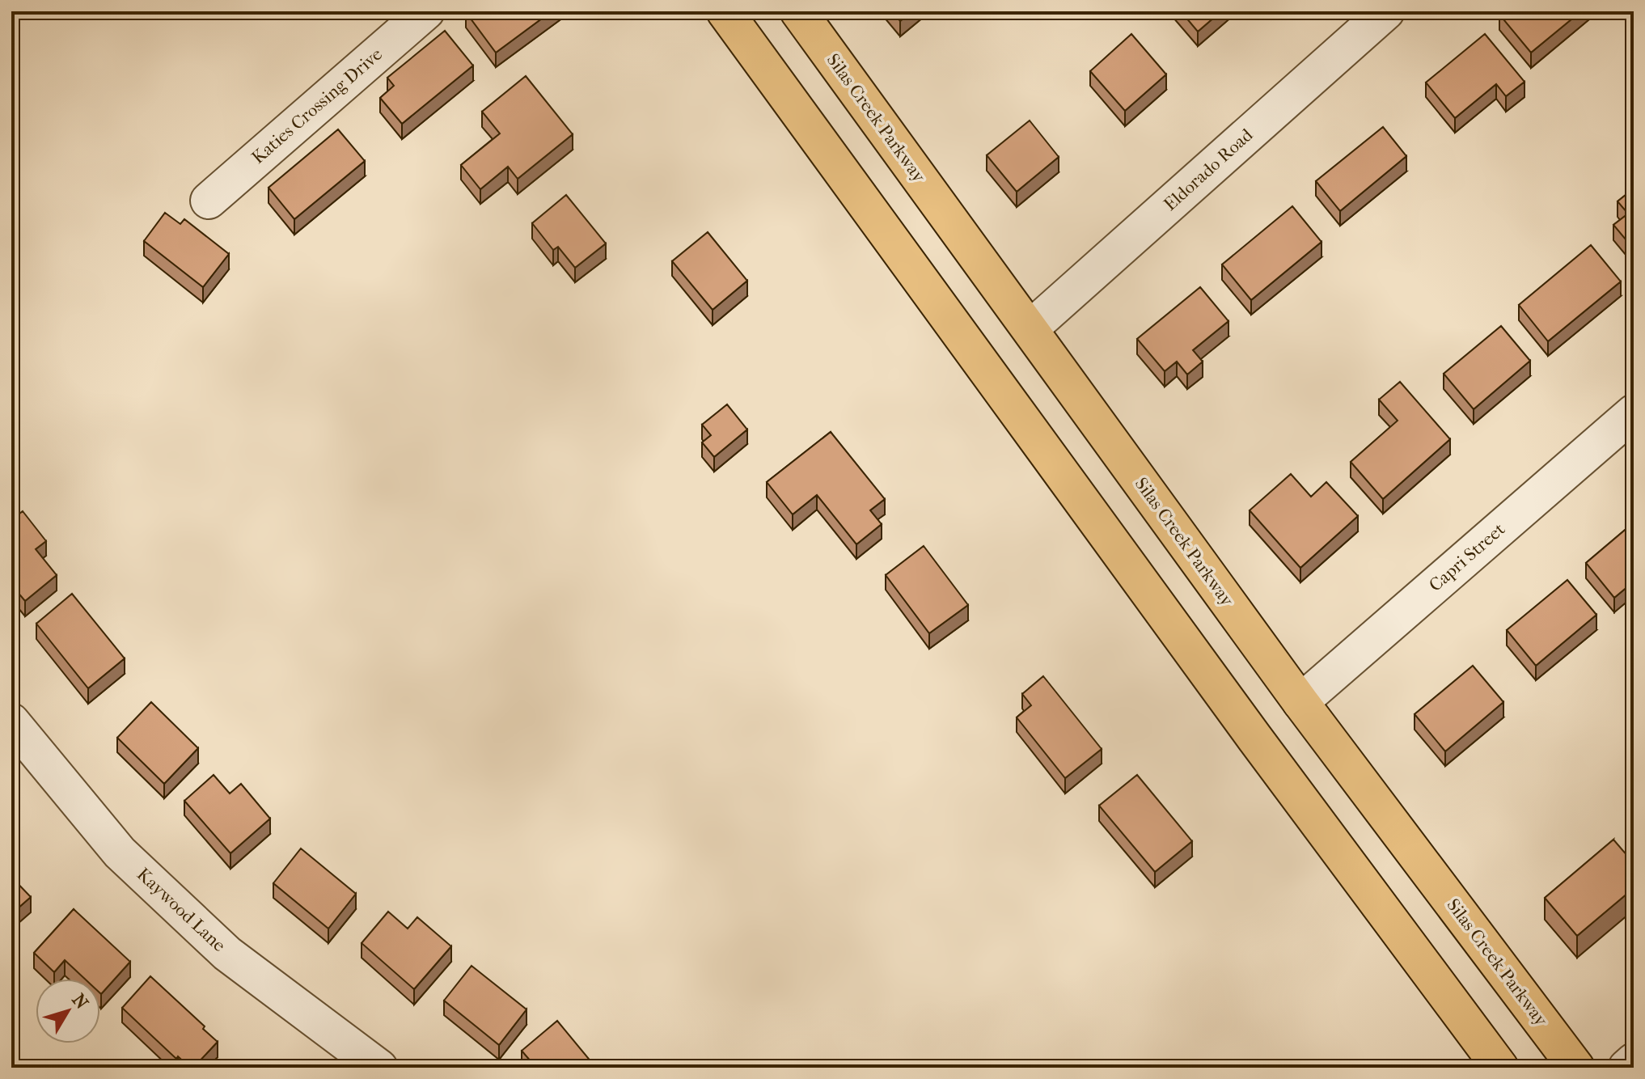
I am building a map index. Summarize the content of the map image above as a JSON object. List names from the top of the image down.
{
  "streets": {
    "main road": ["Silas Creek Parkway"],
    "street": [
      "Katies Crossing Drive",
      "Eldorado Road",
      "Capri Street",
      "Kaywood Lane"
    ]
  },
  "crossings": [
    ["Silas Creek Parkway", "Eldorado Road"],
    ["Silas Creek Parkway", "Capri Street"]
  ],
  "north": "top right"
}
